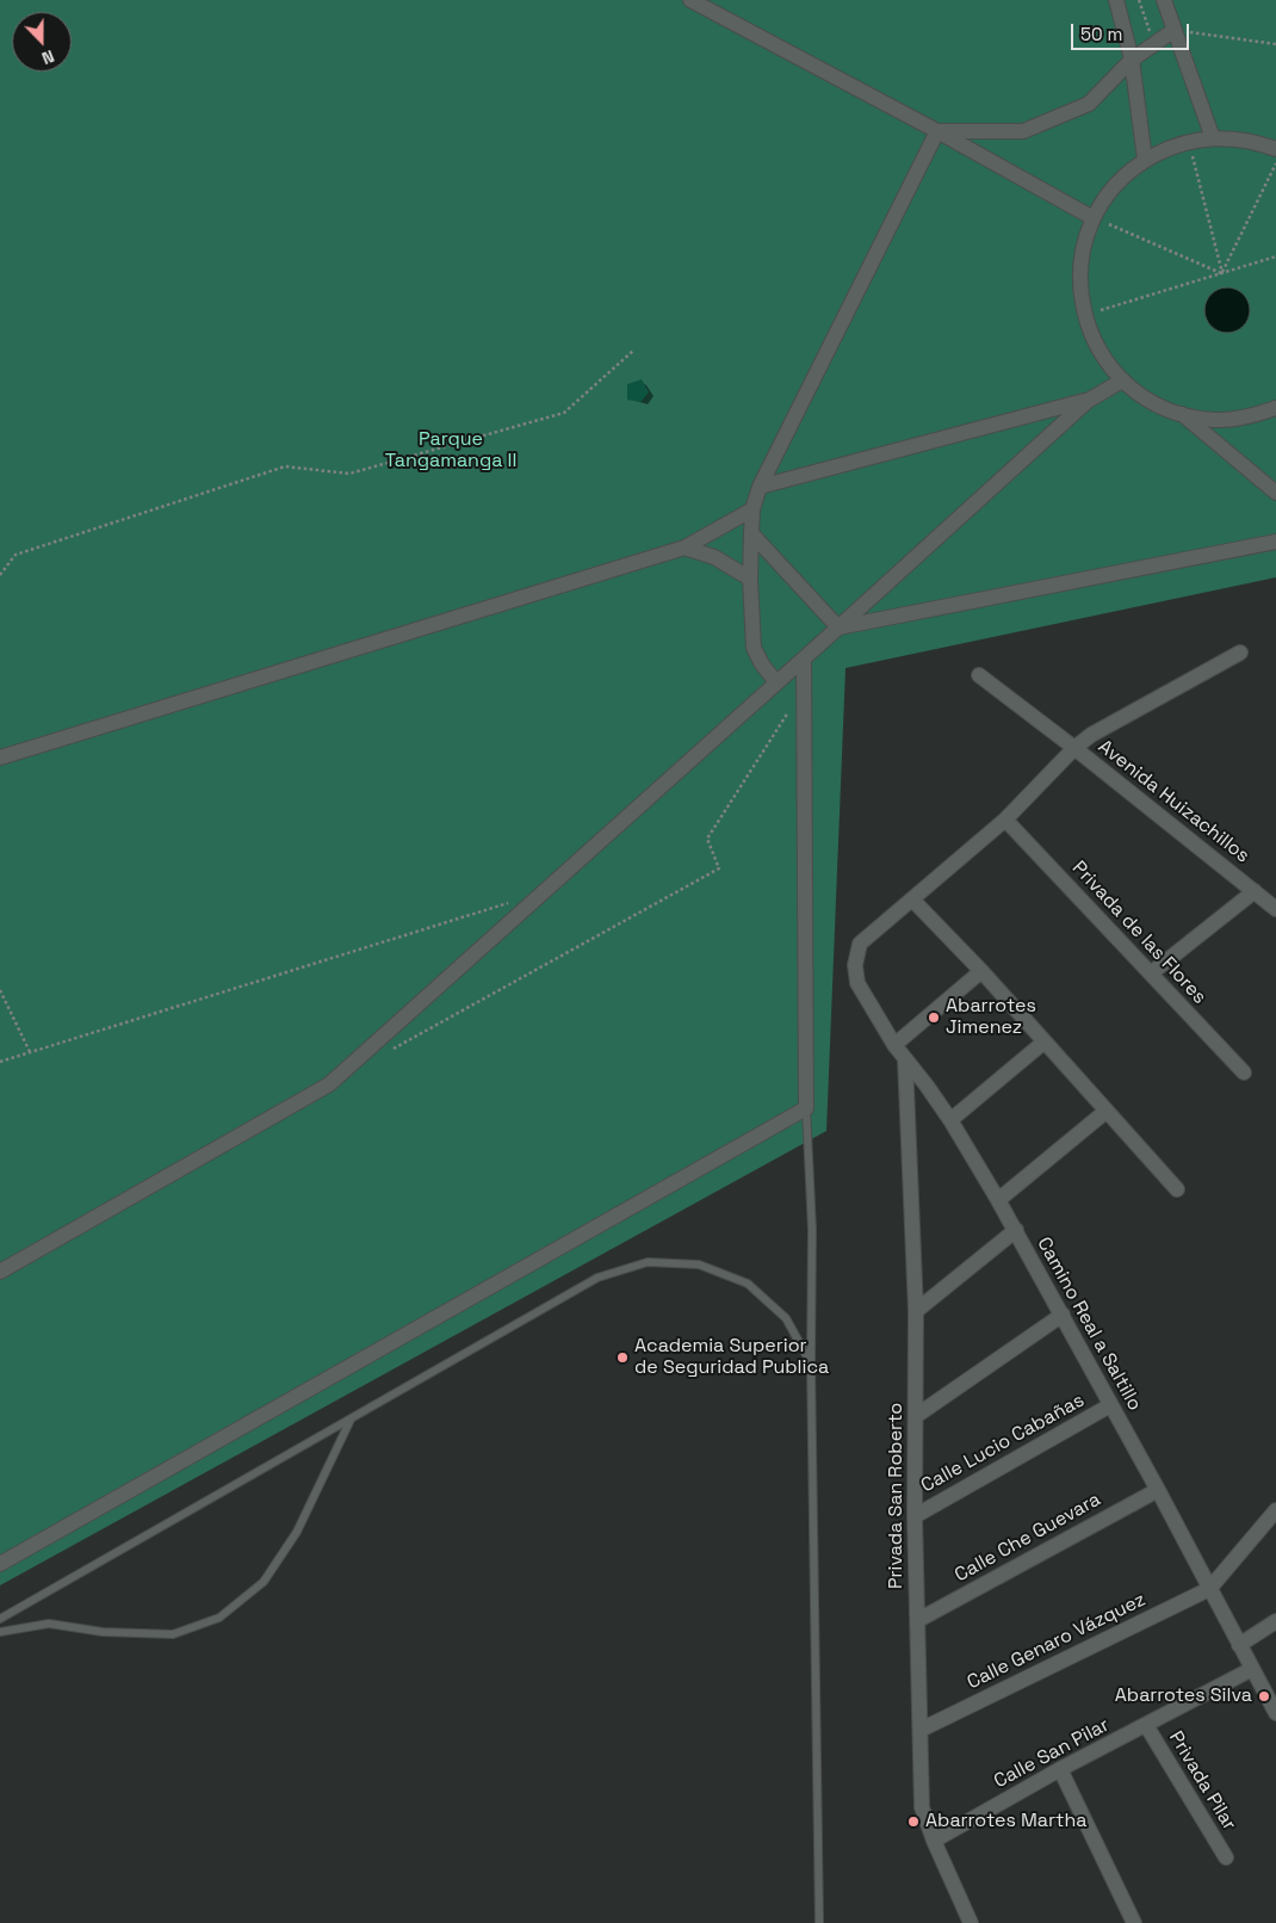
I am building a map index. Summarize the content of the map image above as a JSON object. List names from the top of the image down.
{
  "streets": {
    "street": [
      "Avenida Huizachillos",
      "Privada de las Flores",
      "Camino Real a Saltillo",
      "Calle Lucio Cabañas",
      "Privada San Roberto",
      "Calle Che Guevara",
      "Calle Genaro Vázquez",
      "Calle San Pilar",
      "Privada Pilar"
    ]
  },
  "crossings": [
    ["Camino Real a Saltillo", "Calle Lucio Cabañas"],
    ["Camino Real a Saltillo", "Privada San Roberto"],
    ["Camino Real a Saltillo", "Calle Che Guevara"],
    ["Camino Real a Saltillo", "Calle Genaro Vázquez"],
    ["Camino Real a Saltillo", "Calle San Pilar"],
    ["Calle Lucio Cabañas", "Privada San Roberto"],
    ["Privada San Roberto", "Calle Che Guevara"],
    ["Privada San Roberto", "Calle Genaro Vázquez"],
    ["Privada San Roberto", "Calle San Pilar"],
    ["Calle San Pilar", "Privada Pilar"]
  ],
  "parks": ["Parque Tangamanga II"],
  "places": [
    "Abarrotes Jimenez",
    "Academia Superior de Seguridad Publica",
    "Abarrotes Silva",
    "Abarrotes Martha"
  ],
  "scale_bar": "50 m",
  "north": "bottom"
}
